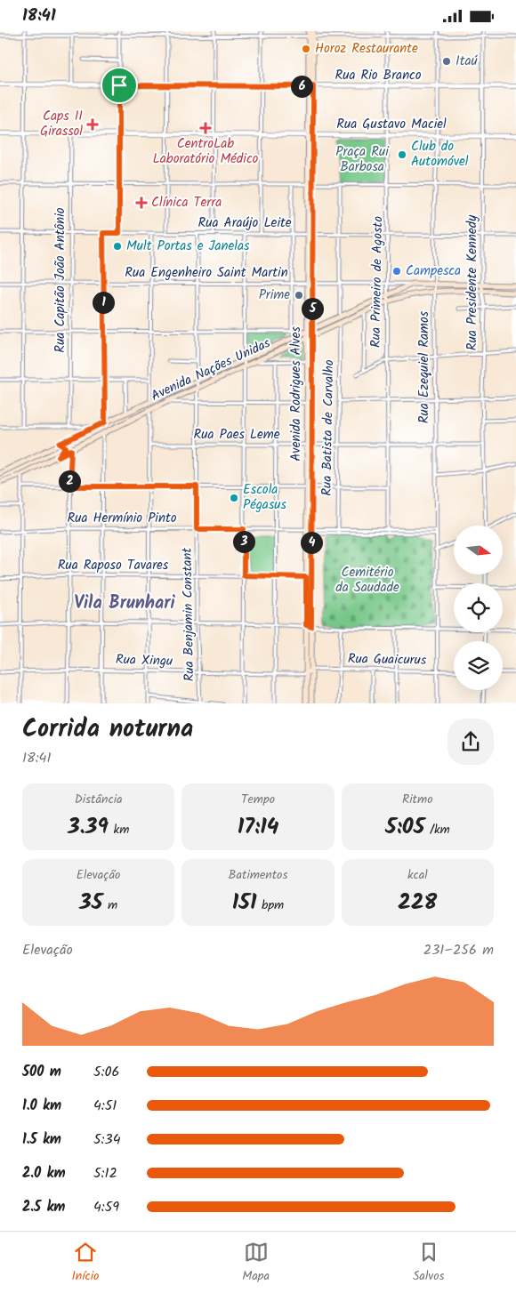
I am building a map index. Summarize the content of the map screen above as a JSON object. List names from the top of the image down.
{
  "streets": {
    "main road": ["Avenida Nações Unidas", "Avenida Rodrigues Alves"],
    "street": [
      "Rua Rio Branco",
      "Rua Gustavo Maciel",
      "Rua Araújo Leite",
      "Rua Engenheiro Saint Martin",
      "Rua Capitão João Antônio",
      "Rua Primeiro de Agosto",
      "Rua Presidente Kennedy",
      "Rua Ezequiel Ramos",
      "Rua Batista de Carvalho",
      "Rua Paes Leme",
      "Rua Hermínio Pinto",
      "Rua Raposo Tavares",
      "Rua Benjamin Constant",
      "Rua Guaicurus",
      "Rua Xingu"
    ]
  },
  "crossings": [
    ["Rua Rio Branco", "Rua Primeiro de Agosto"],
    ["Rua Rio Branco", "Rua Presidente Kennedy"],
    ["Rua Rio Branco", "Rua Ezequiel Ramos"],
    ["Rua Rio Branco", "Avenida Rodrigues Alves"],
    ["Rua Gustavo Maciel", "Rua Capitão João Antônio"],
    ["Rua Gustavo Maciel", "Rua Primeiro de Agosto"],
    ["Rua Gustavo Maciel", "Rua Presidente Kennedy"],
    ["Rua Gustavo Maciel", "Rua Ezequiel Ramos"],
    ["Rua Gustavo Maciel", "Avenida Rodrigues Alves"],
    ["Rua Araújo Leite", "Rua Capitão João Antônio"],
    ["Rua Araújo Leite", "Rua Primeiro de Agosto"],
    ["Rua Araújo Leite", "Rua Presidente Kennedy"],
    ["Rua Araújo Leite", "Rua Ezequiel Ramos"],
    ["Rua Araújo Leite", "Avenida Rodrigues Alves"],
    ["Rua Araújo Leite", "Rua Batista de Carvalho"],
    ["Rua Araújo Leite", "Rua Benjamin Constant"],
    ["Rua Engenheiro Saint Martin", "Rua Capitão João Antônio"],
    ["Rua Engenheiro Saint Martin", "Rua Primeiro de Agosto"],
    ["Rua Engenheiro Saint Martin", "Avenida Nações Unidas"],
    ["Rua Engenheiro Saint Martin", "Avenida Rodrigues Alves"],
    ["Rua Engenheiro Saint Martin", "Rua Batista de Carvalho"],
    ["Rua Engenheiro Saint Martin", "Rua Benjamin Constant"],
    ["Rua Primeiro de Agosto", "Avenida Nações Unidas"],
    ["Rua Primeiro de Agosto", "Rua Paes Leme"],
    ["Rua Presidente Kennedy", "Avenida Nações Unidas"],
    ["Rua Presidente Kennedy", "Rua Paes Leme"],
    ["Rua Ezequiel Ramos", "Avenida Nações Unidas"],
    ["Rua Ezequiel Ramos", "Rua Paes Leme"],
    ["Rua Ezequiel Ramos", "Rua Guaicurus"],
    ["Avenida Nações Unidas", "Avenida Rodrigues Alves"],
    ["Avenida Nações Unidas", "Rua Batista de Carvalho"],
    ["Avenida Nações Unidas", "Rua Benjamin Constant"],
    ["Avenida Rodrigues Alves", "Rua Paes Leme"],
    ["Avenida Rodrigues Alves", "Rua Raposo Tavares"],
    ["Avenida Rodrigues Alves", "Rua Guaicurus"],
    ["Avenida Rodrigues Alves", "Rua Xingu"],
    ["Rua Batista de Carvalho", "Rua Paes Leme"],
    ["Rua Paes Leme", "Rua Benjamin Constant"],
    ["Rua Hermínio Pinto", "Rua Benjamin Constant"],
    ["Rua Raposo Tavares", "Rua Benjamin Constant"],
    ["Rua Benjamin Constant", "Rua Xingu"]
  ],
  "districts": ["Vila Brunhari"],
  "parks": ["Praça Rui Barbosa", "Cemitério da Saudade"],
  "places": {
    "other": [
      "Horoz Restaurante",
      "Itaú",
      "Club do Automóvel",
      "Mult Portas e Janelas",
      "Campesca",
      "Prime",
      "Escola Pégasus"
    ],
    "health": ["Caps II Girassol", "CentroLab Laboratório Médico", "Clínica Terra"]
  },
  "north": "right",
  "page": {
    "status": "18:41",
    "pins": [
      "6",
      "1",
      "5",
      "2",
      "3",
      "4"
    ],
    "heading": ["Corrida noturna", "18:41"],
    "stats": [
      ["Distância", "3.39 km"],
      ["Tempo", "17:14"],
      ["Ritmo", "5:05 /km"],
      ["Elevação", "35 m"],
      ["Batimentos", "151 bpm"],
      ["kcal", "228"]
    ],
    "chart": ["Elevação", "231–256 m"],
    "list": [
      {
        "name": "500 m",
        "note": "5:06"
      },
      {
        "name": "1.0 km",
        "note": "4:51"
      },
      {
        "name": "1.5 km",
        "note": "5:34"
      },
      {
        "name": "2.0 km",
        "note": "5:12"
      },
      {
        "name": "2.5 km",
        "note": "4:59"
      }
    ],
    "tabs": ["Início", "Mapa", "Salvos"]
  }
}
